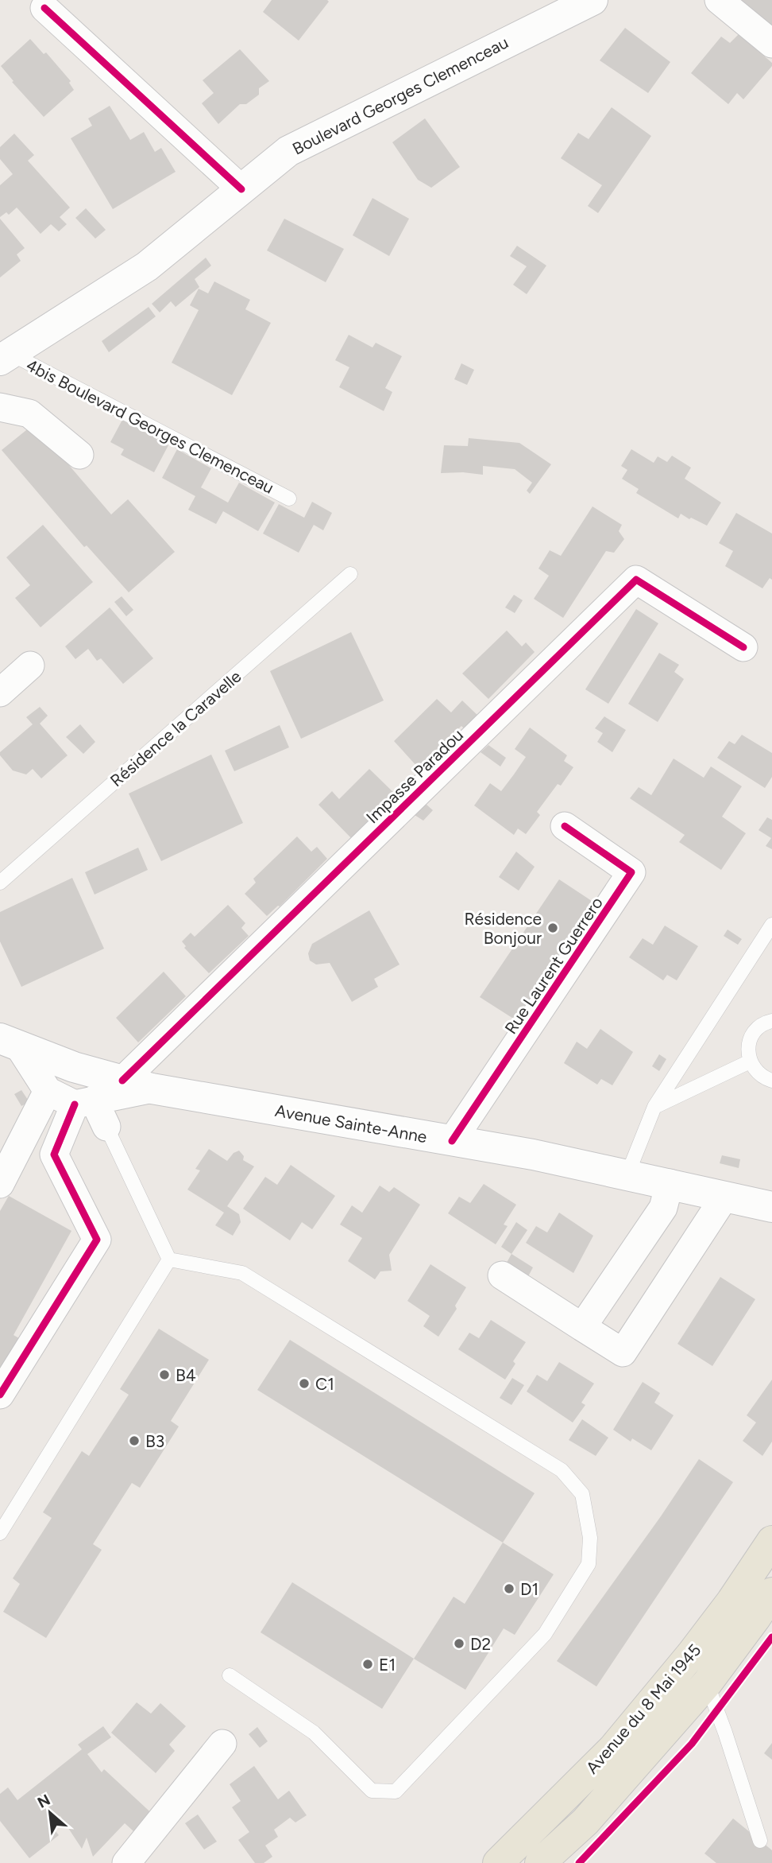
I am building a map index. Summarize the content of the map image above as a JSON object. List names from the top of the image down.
{
  "streets": {
    "main road": ["Boulevard Georges Clemenceau", "Avenue Sainte-Anne", "Avenue du 8 Mai 1945"],
    "street": ["Impasse Paradou", "Rue Laurent Guerrero"],
    "lane": ["4bis Boulevard Georges Clemenceau", "Résidence la Caravelle"]
  },
  "crossings": [
    ["Boulevard Georges Clemenceau", "4bis Boulevard Georges Clemenceau"],
    ["Impasse Paradou", "Avenue Sainte-Anne"],
    ["Rue Laurent Guerrero", "Avenue Sainte-Anne"]
  ],
  "places": [
    "Résidence Bonjour",
    "B4",
    "C1",
    "B3",
    "D1",
    "D2",
    "E1"
  ],
  "north": "top left"
}
